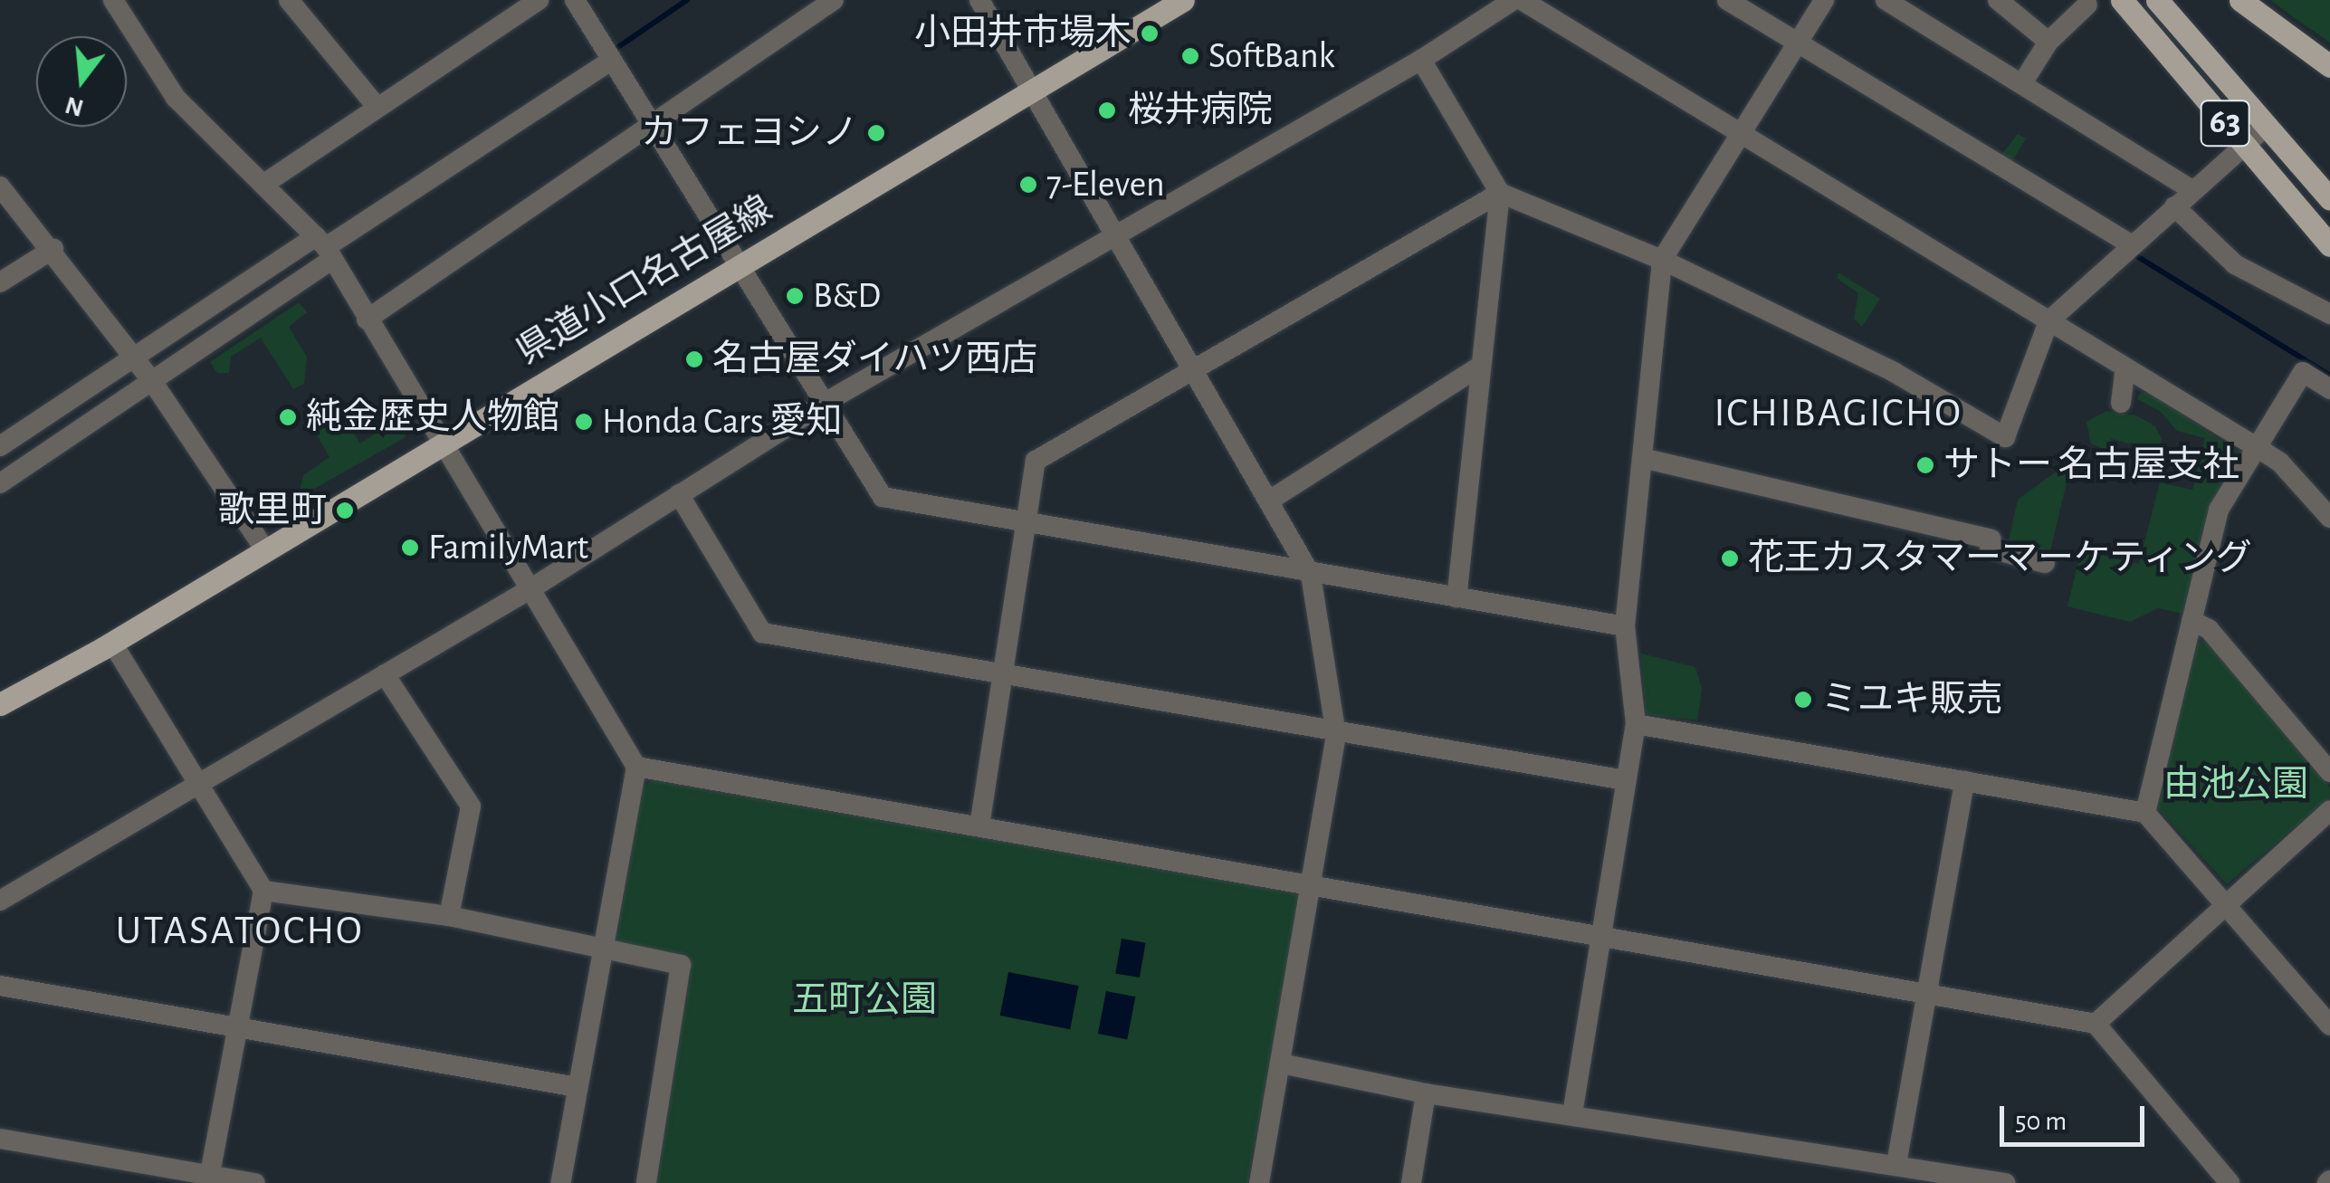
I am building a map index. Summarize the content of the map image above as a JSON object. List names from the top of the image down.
{
  "streets": {
    "main road": ["63", "県道小口名古屋線"]
  },
  "districts": ["ICHIBAGICHO", "UTASATOCHO"],
  "parks": ["由池公園", "五町公園"],
  "places": [
    "小田井市場木",
    "SoftBank",
    "桜井病院",
    "カフェヨシノ",
    "7-Eleven",
    "B&D",
    "名古屋ダイハツ西店",
    "純金歴史人物館",
    "Honda Cars 愛知",
    "サトー 名古屋支社",
    "歌里町",
    "FamilyMart",
    "花王カスタマーマーケティング",
    "ミユキ販売"
  ],
  "scale_bar": "50 m",
  "north": "bottom"
}
